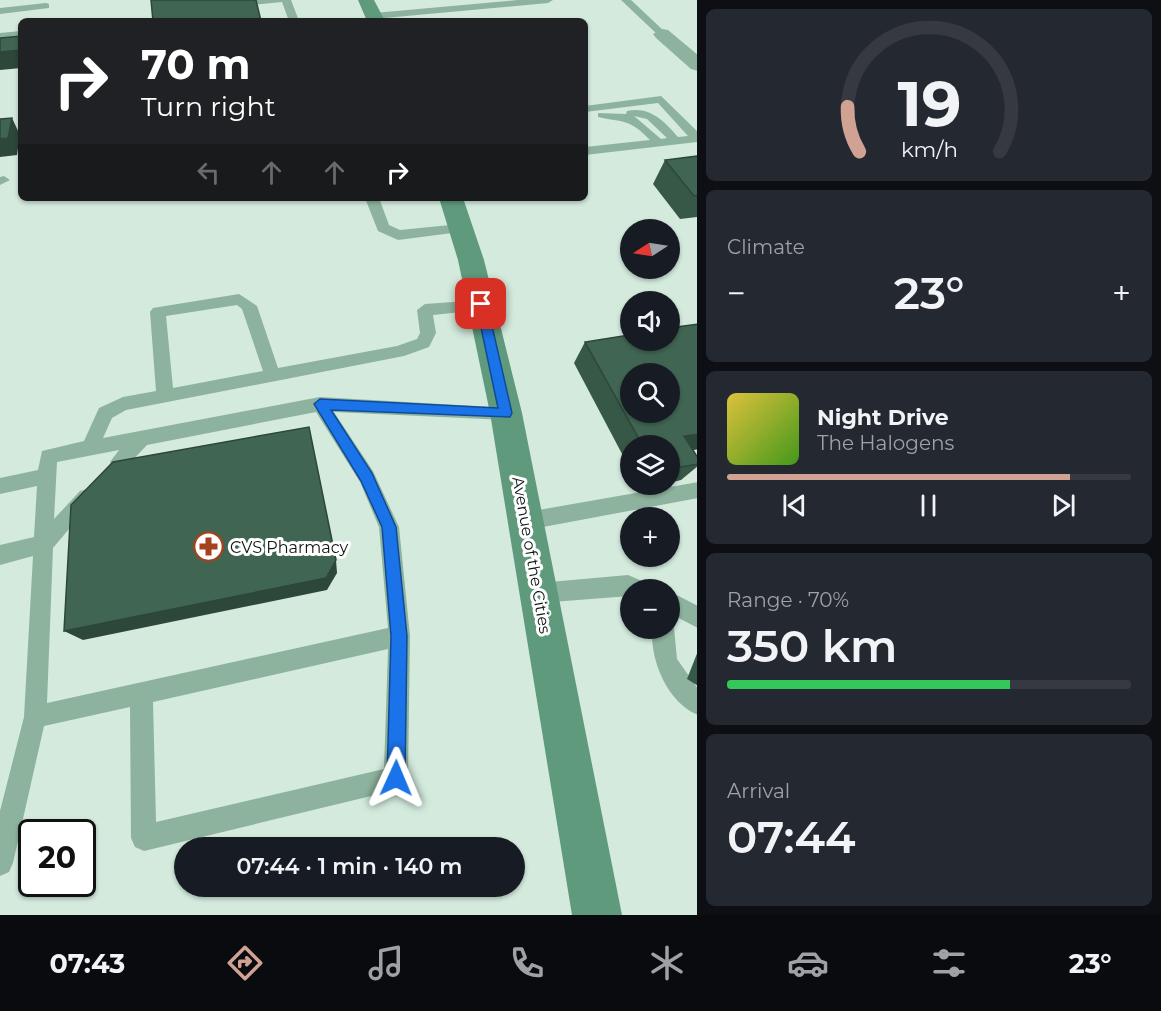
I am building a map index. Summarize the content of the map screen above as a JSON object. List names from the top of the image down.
{
  "streets": {
    "main road": ["Avenue of the Cities"]
  },
  "places": {
    "pharmacy": ["CVS Pharmacy"]
  },
  "north": "left",
  "page": {
    "turn": ["70 m", "Turn right"],
    "tile": [
      "Climate",
      ["Range · 70%", "350 km"],
      ["Arrival", "07:44"]
    ],
    "map_buttons": ["+", "−"],
    "heat": ["−", "23°", "+"],
    "song": ["Night Drive", "The Halogens"],
    "limit": "20",
    "trip": "07:44 · 1 min · 140 m",
    "tabs": ["07:43", "23°"],
    "gauge": ["19", "km/h"]
  }
}
